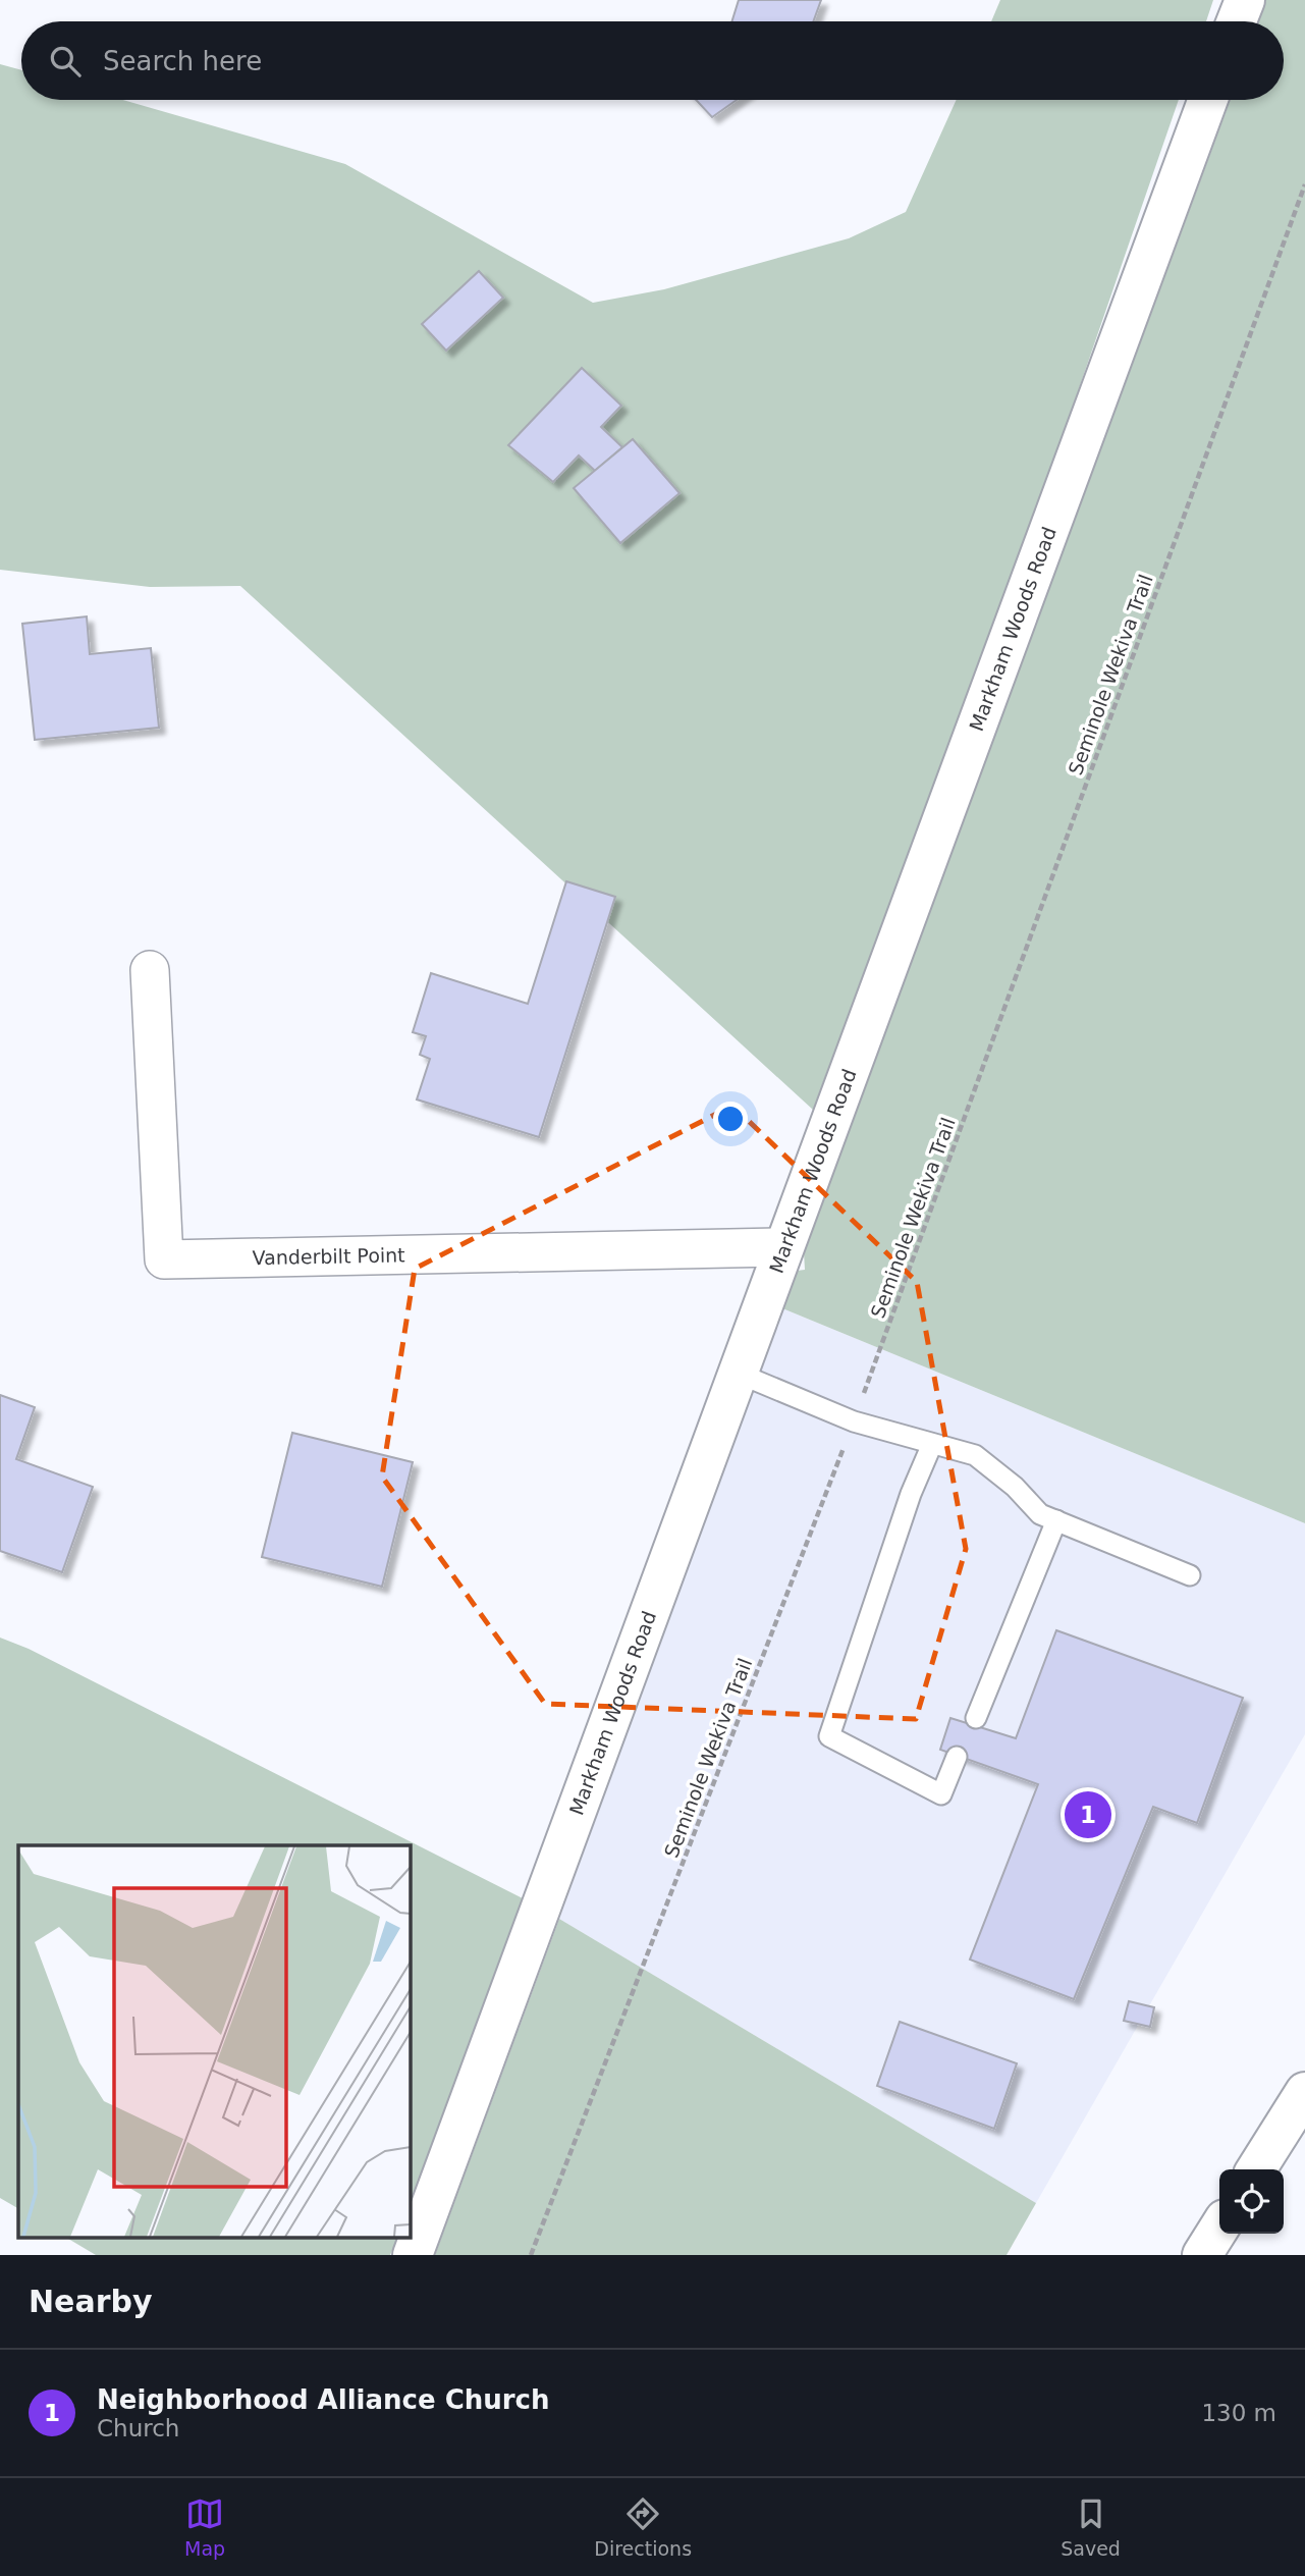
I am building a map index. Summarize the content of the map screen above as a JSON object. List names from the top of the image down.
{
  "streets": {
    "main road": ["Markham Woods Road"],
    "street": ["Vanderbilt Point"],
    "path": ["Seminole Wekiva Trail"]
  },
  "crossings": [
    ["Markham Woods Road", "Vanderbilt Point"]
  ],
  "page": {
    "search": "Search here",
    "pins": "1",
    "heading": "Nearby",
    "list": [
      {
        "mark": "1",
        "name": "Neighborhood Alliance Church",
        "note": "Church",
        "value": "130 m"
      }
    ],
    "nav": ["Map", "Directions", "Saved"]
  }
}
